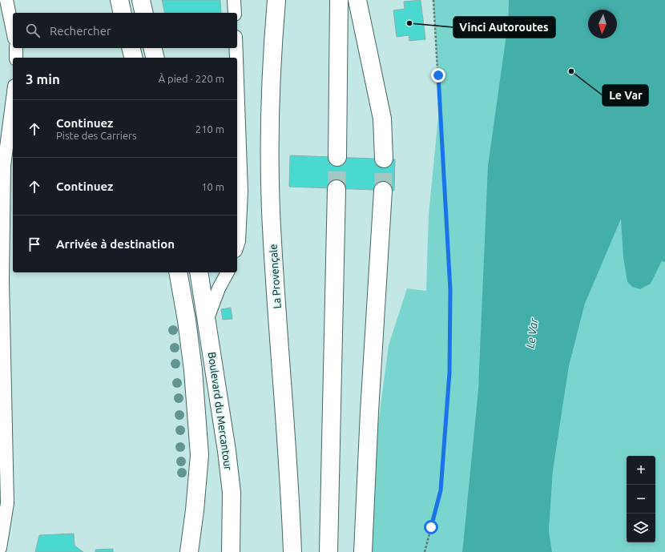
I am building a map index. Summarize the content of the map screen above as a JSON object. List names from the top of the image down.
{
  "streets": {
    "main road": ["La Provençale", "Boulevard du Mercantour"]
  },
  "water": ["Le Var"],
  "places": ["Vinci Autoroutes", "Le Var"],
  "north": "bottom",
  "page": {
    "search": "Rechercher",
    "heading": ["3 min", "À pied · 220 m"],
    "list": [
      ["Continuez", "Piste des Carriers", "210 m"],
      ["Continuez", "10 m"],
      "Arrivée à destination"
    ],
    "map_buttons": ["+", "−"]
  }
}
